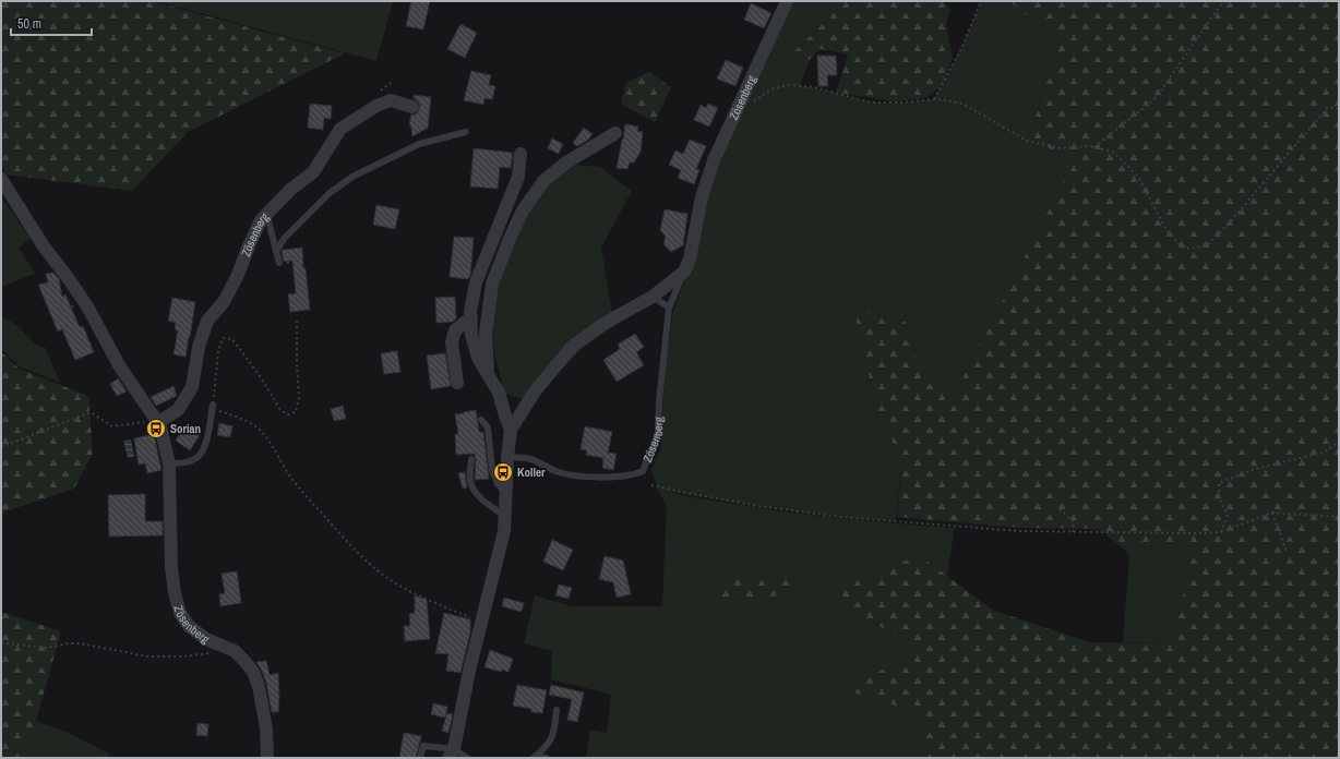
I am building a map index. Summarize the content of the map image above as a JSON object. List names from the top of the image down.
{
  "streets": {
    "street": ["Zösenberg"]
  },
  "places": {
    "bus stop": ["Sorian", "Koller"]
  },
  "scale_bar": "50 m"
}
